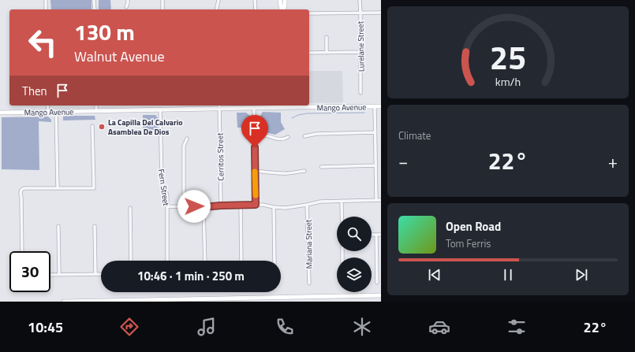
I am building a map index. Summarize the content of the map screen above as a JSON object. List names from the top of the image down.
{
  "streets": {
    "street": [
      "Lurelane Street",
      "Mango Avenue",
      "Cerritos Street",
      "Fern Street",
      "Mariana Street"
    ]
  },
  "crossings": [
    ["Mango Avenue", "Cerritos Street"],
    ["Mango Avenue", "Fern Street"]
  ],
  "places": ["La Capilla Del Calvario Asamblea De Dios"],
  "page": {
    "turn": ["130 m", "Walnut Avenue"],
    "then": "Then",
    "tile": "Climate",
    "heat": ["−", "22°", "+"],
    "song": ["Open Road", "Tom Ferris"],
    "limit": "30",
    "trip": "10:46 · 1 min · 250 m",
    "tabs": ["10:45", "22°"],
    "gauge": ["25", "km/h"]
  }
}
